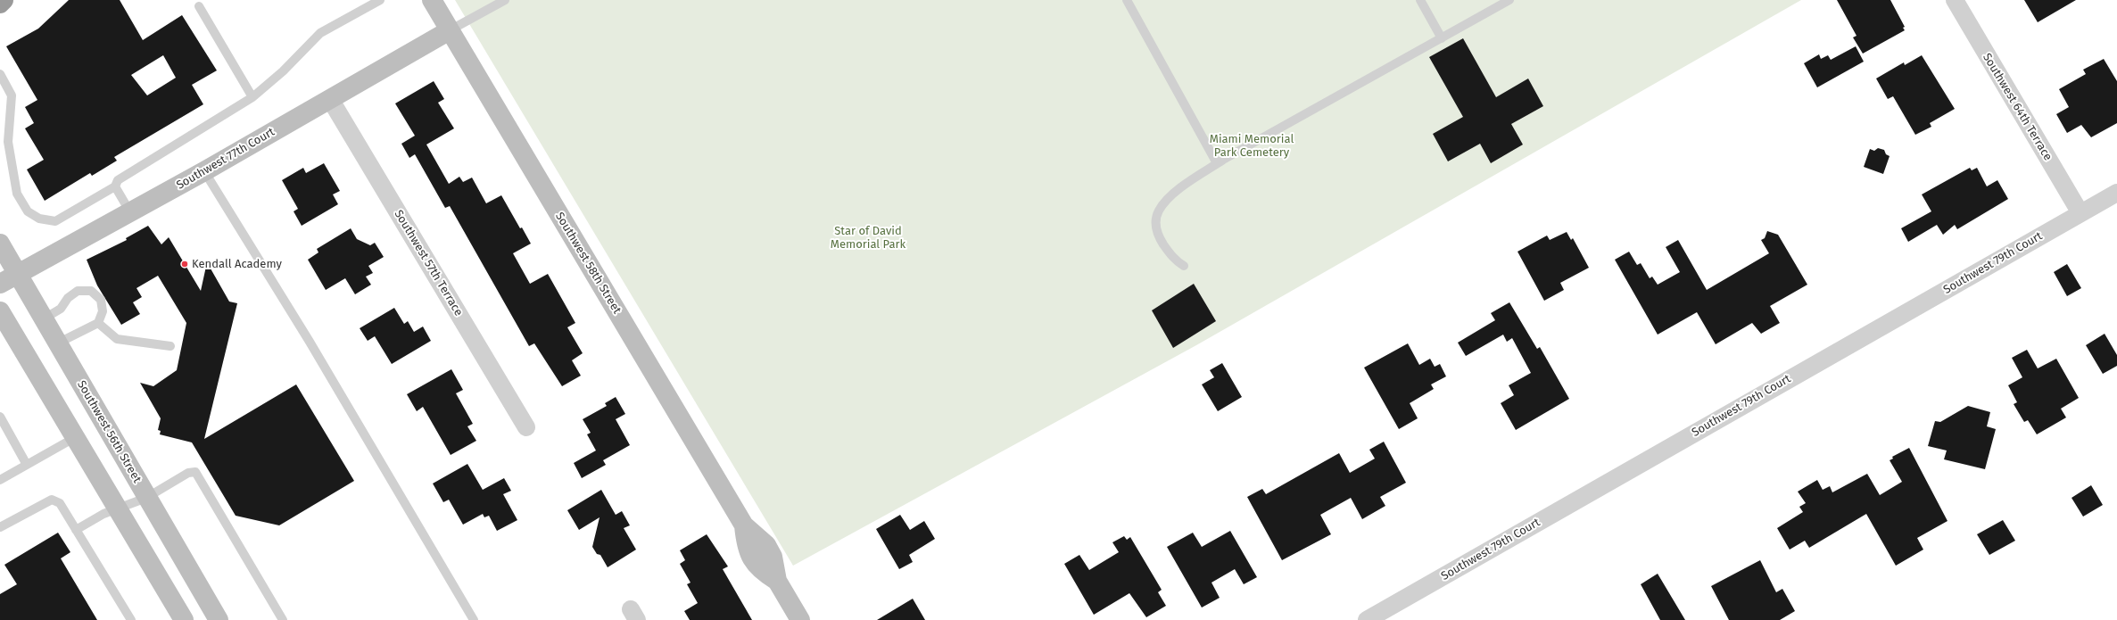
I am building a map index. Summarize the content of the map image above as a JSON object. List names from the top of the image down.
{
  "streets": {
    "street": [
      "Southwest 64th Terrace",
      "Southwest 77th Court",
      "Southwest 57th Terrace",
      "Southwest 58th Street",
      "Southwest 79th Court",
      "Southwest 56th Street"
    ]
  },
  "crossings": [
    ["Southwest 64th Terrace", "Southwest 79th Court"],
    ["Southwest 77th Court", "Southwest 57th Terrace"],
    ["Southwest 77th Court", "Southwest 58th Street"],
    ["Southwest 77th Court", "Southwest 56th Street"]
  ],
  "parks": ["Miami Memorial Park Cemetery", "Star of David Memorial Park"],
  "places": ["Kendall Academy"]
}
